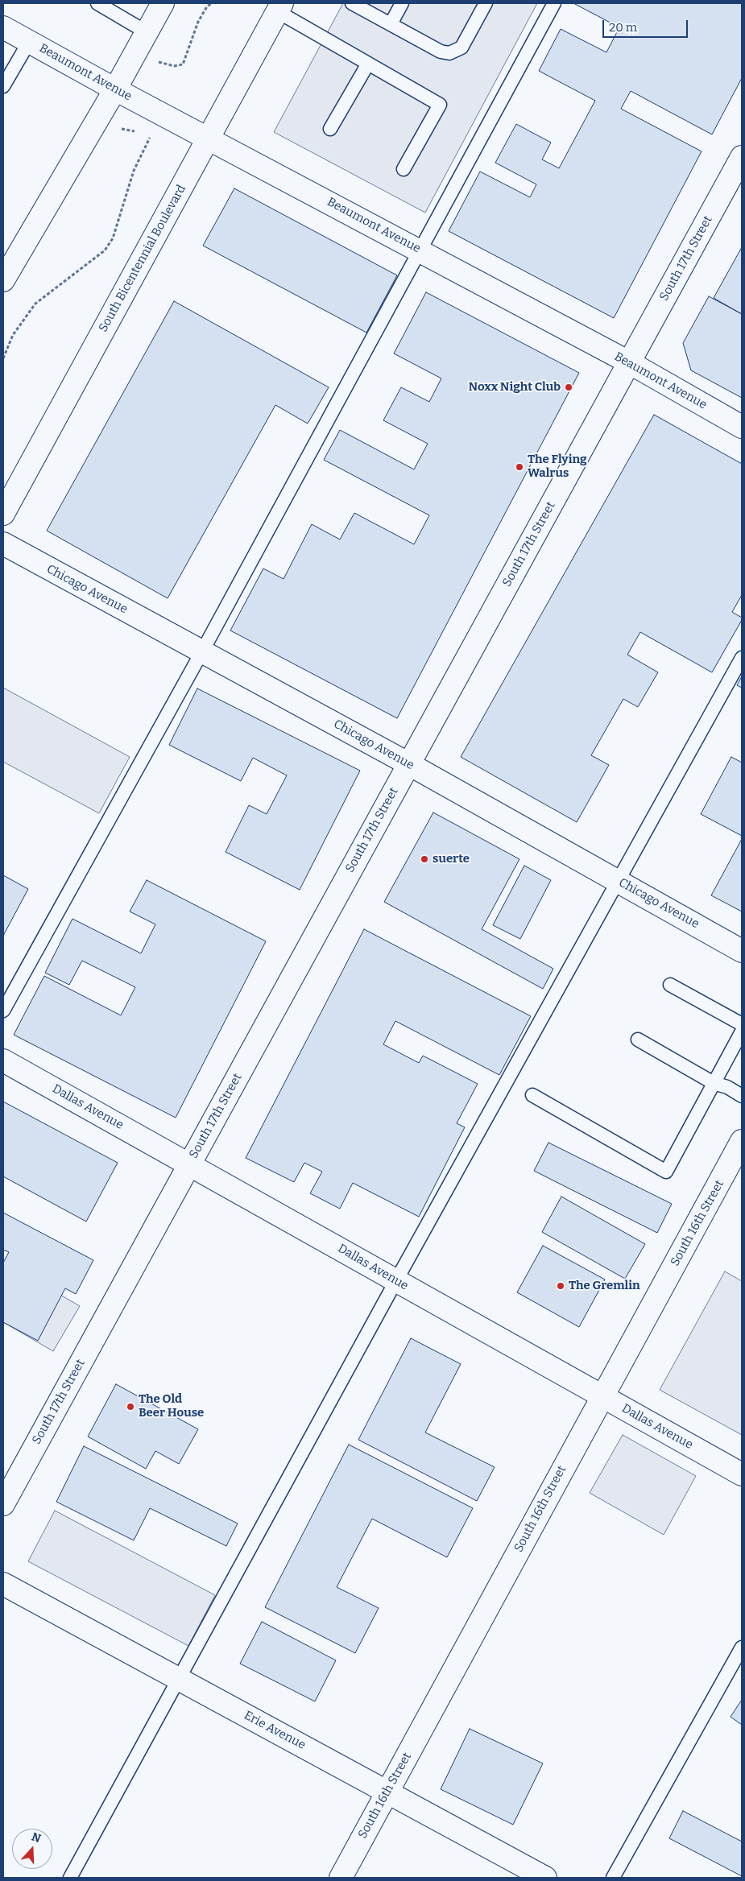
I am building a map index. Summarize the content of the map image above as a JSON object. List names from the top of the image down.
{
  "streets": {
    "street": [
      "Beaumont Avenue",
      "South Bicentennial Boulevard",
      "South 17th Street",
      "Chicago Avenue",
      "Dallas Avenue",
      "South 16th Street",
      "Erie Avenue"
    ]
  },
  "crossings": [
    ["Beaumont Avenue", "South Bicentennial Boulevard"],
    ["Beaumont Avenue", "South 17th Street"],
    ["South 17th Street", "Chicago Avenue"],
    ["South 17th Street", "Dallas Avenue"],
    ["Dallas Avenue", "South 16th Street"],
    ["South 16th Street", "Erie Avenue"]
  ],
  "places": [
    "Noxx Night Club",
    "The Flying Walrus",
    "suerte",
    "The Gremlin",
    "The Old Beer House"
  ],
  "scale_bar": "20 m",
  "north": "top"
}
